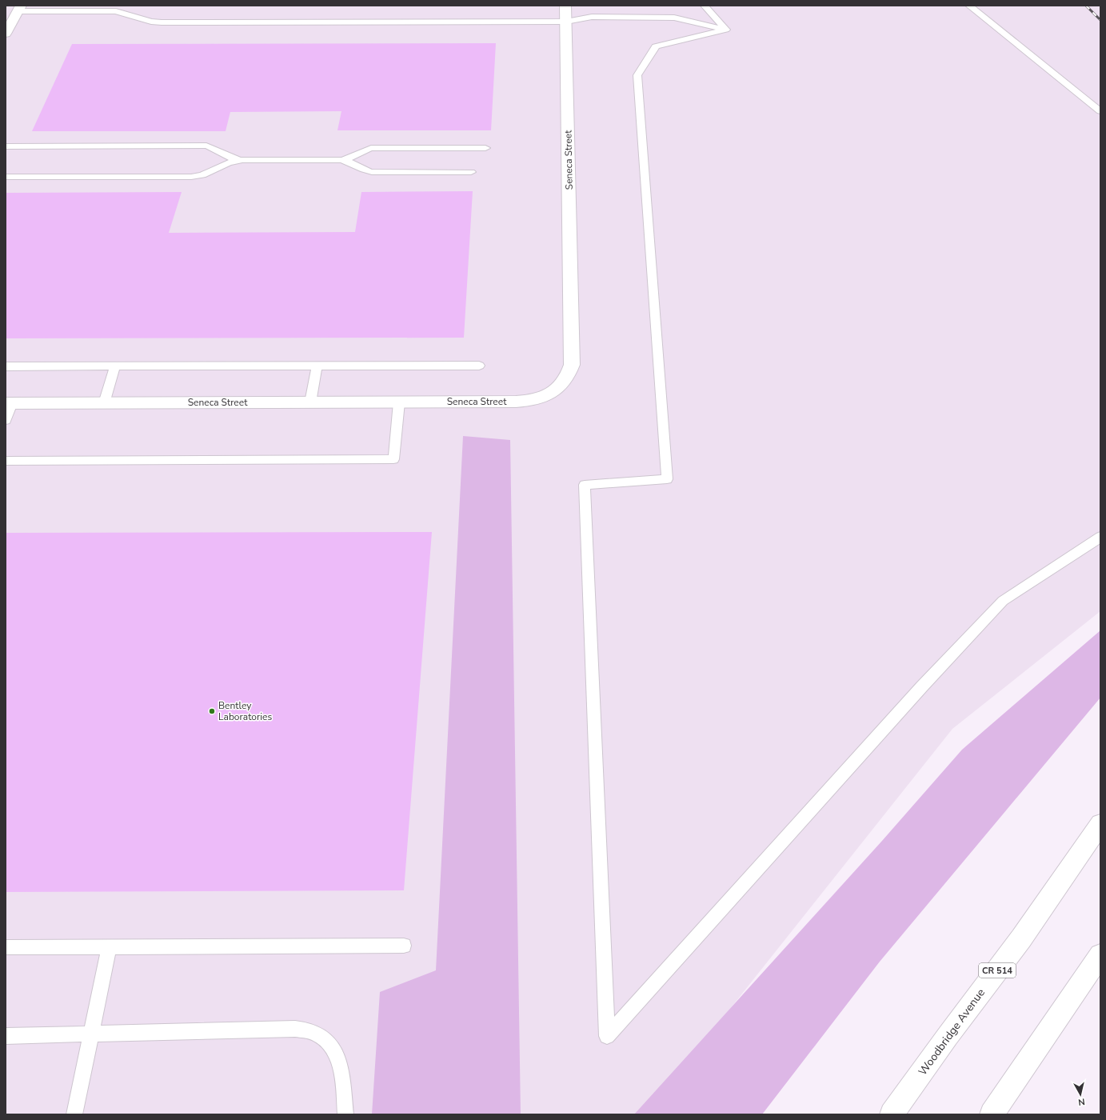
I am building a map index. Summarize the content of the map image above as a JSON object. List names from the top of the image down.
{
  "streets": {
    "street": ["Seneca Street", "CR 514", "Woodbridge Avenue"]
  },
  "places": ["Bentley Laboratories"],
  "north": "bottom"
}
